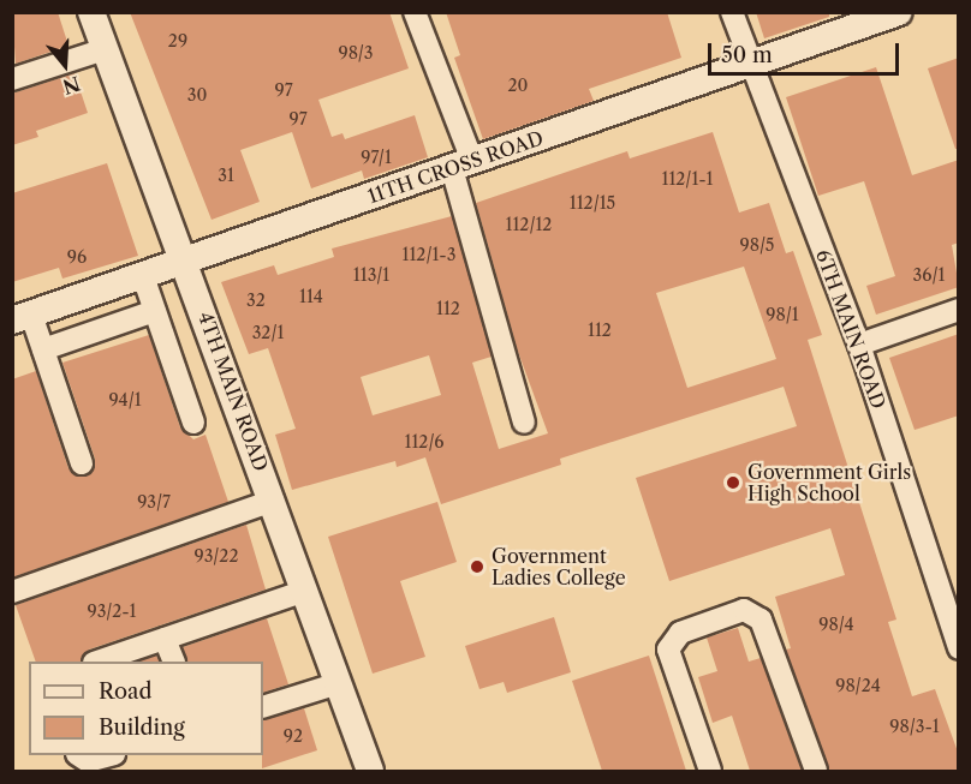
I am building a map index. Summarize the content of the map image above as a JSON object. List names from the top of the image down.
{
  "streets": {
    "street": ["11TH CROSS ROAD", "6TH MAIN ROAD", "4TH MAIN ROAD"]
  },
  "crossings": [
    ["11TH CROSS ROAD", "6TH MAIN ROAD"],
    ["11TH CROSS ROAD", "4TH MAIN ROAD"]
  ],
  "places": ["Government Girls High School", "Government Ladies College"],
  "house_numbers": [
    "29",
    "98/3",
    "20",
    "97",
    "30",
    "97",
    "97/1",
    "31",
    "112/1-1",
    "112/15",
    "112/12",
    "98/5",
    "112/1-3",
    "96",
    "113/1",
    "36/1",
    "114",
    "32",
    "112",
    "98/1",
    "112",
    "32/1",
    "94/1",
    "112/6",
    "93/7",
    "93/22",
    "93/2-1",
    "98/4",
    "98/24",
    "98/3-1",
    "92"
  ],
  "legend": ["Road", "Building"],
  "scale_bar": "50 m",
  "north": "bottom"
}
